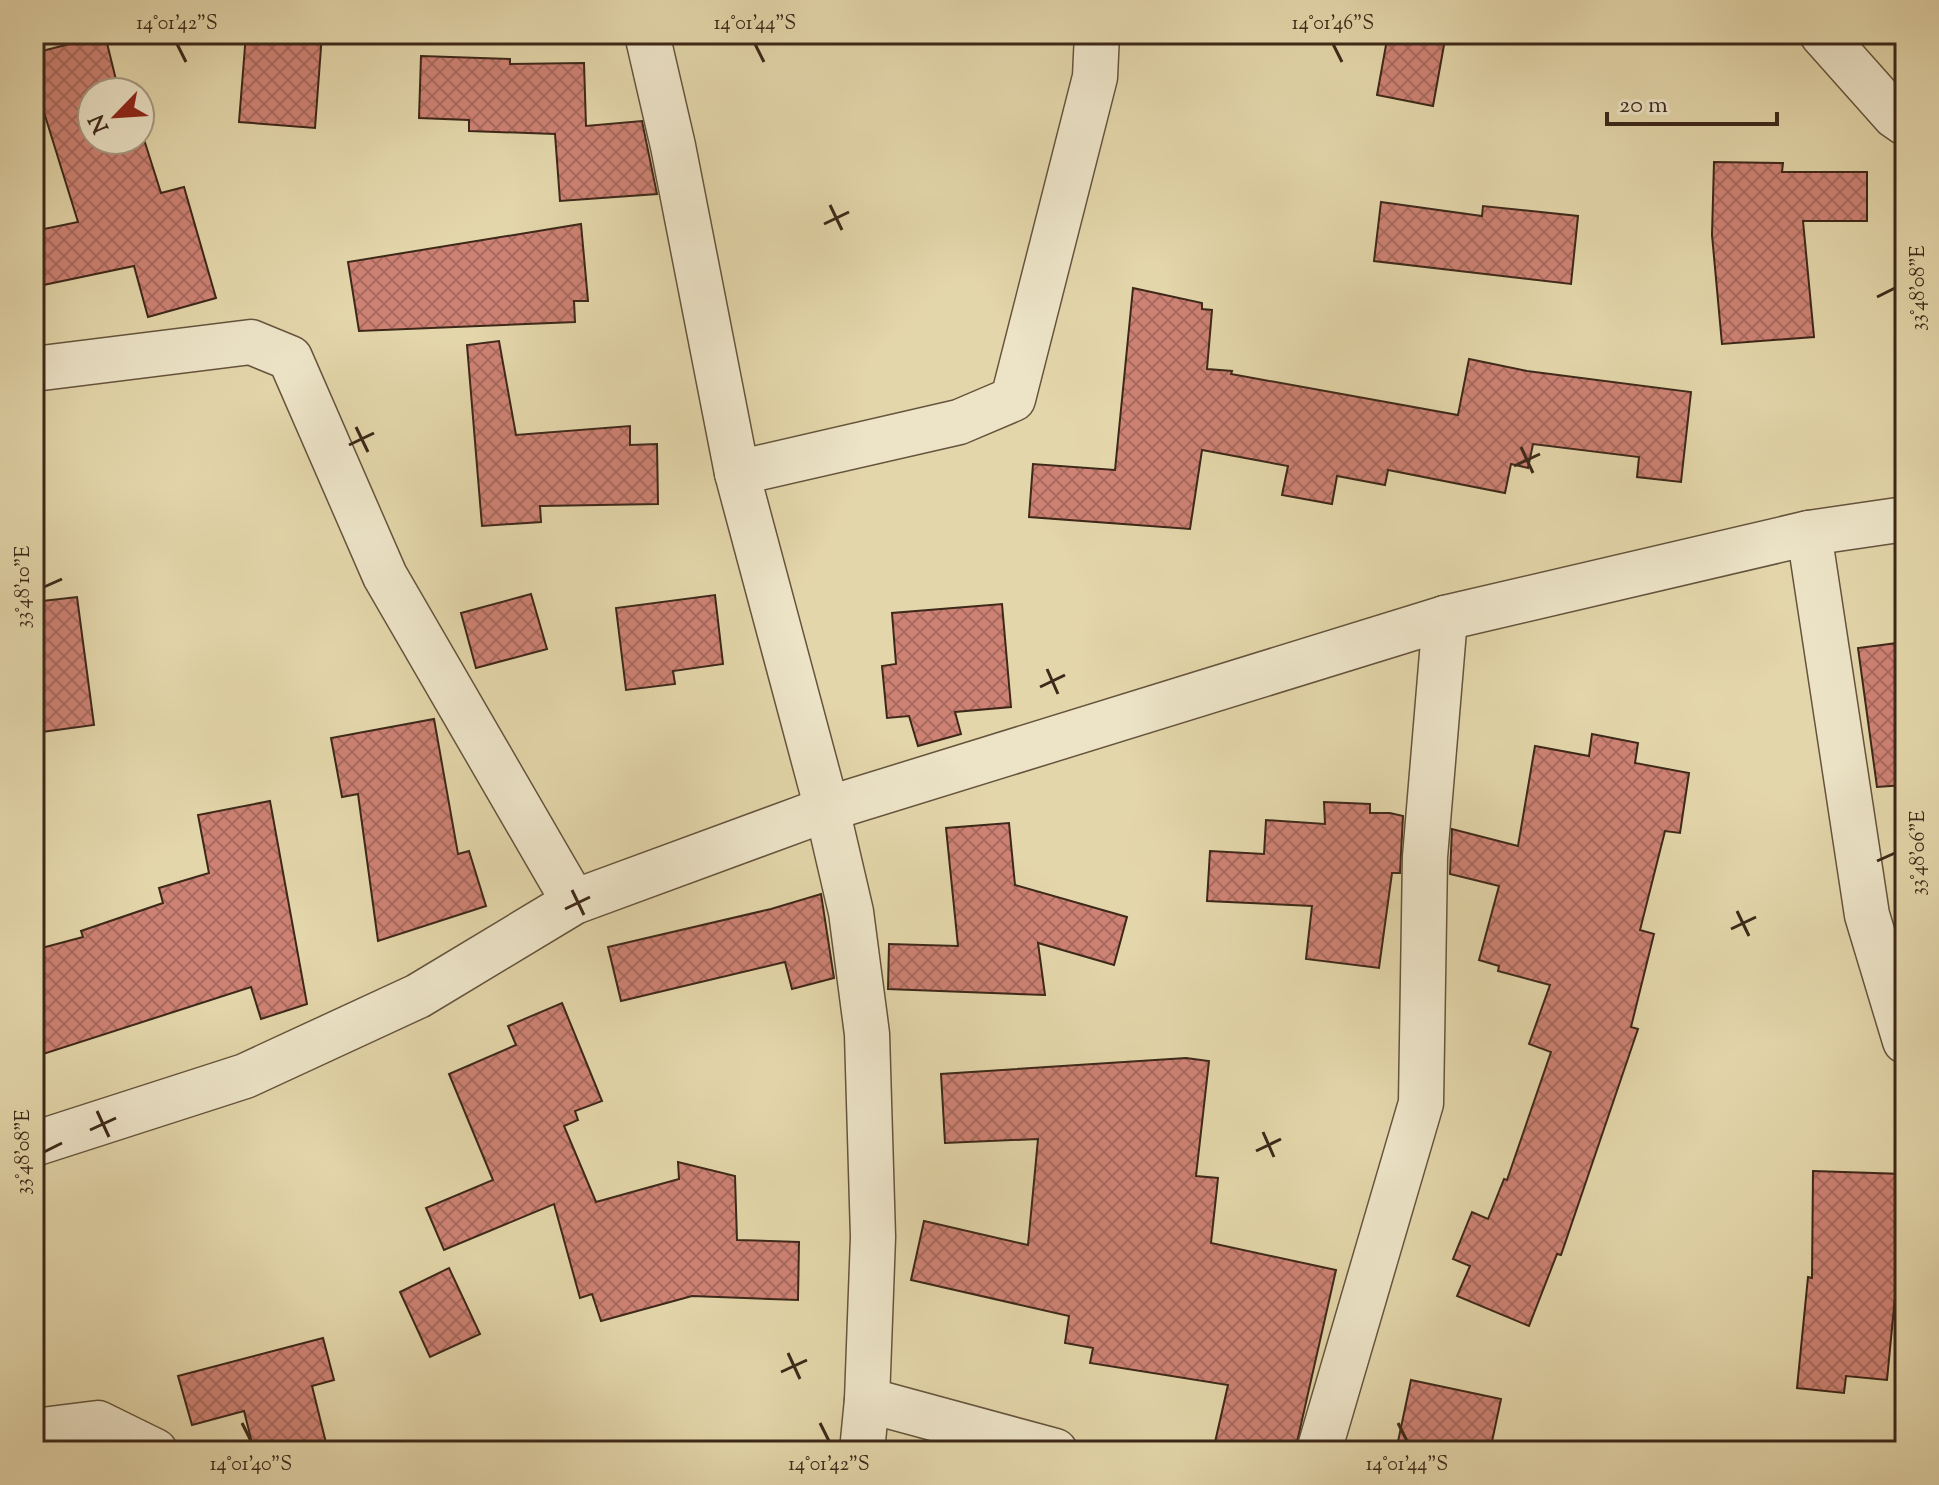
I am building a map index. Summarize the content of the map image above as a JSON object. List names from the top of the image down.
{
  "scale_bar": "20 m",
  "north": "bottom left",
  "coordinates": [
    "14°01'42\"S",
    "14°01'44\"S",
    "14°01'46\"S",
    "33°48'08\"E",
    "33°48'10\"E",
    "33°48'06\"E",
    "14°01'40\"S"
  ]
}
